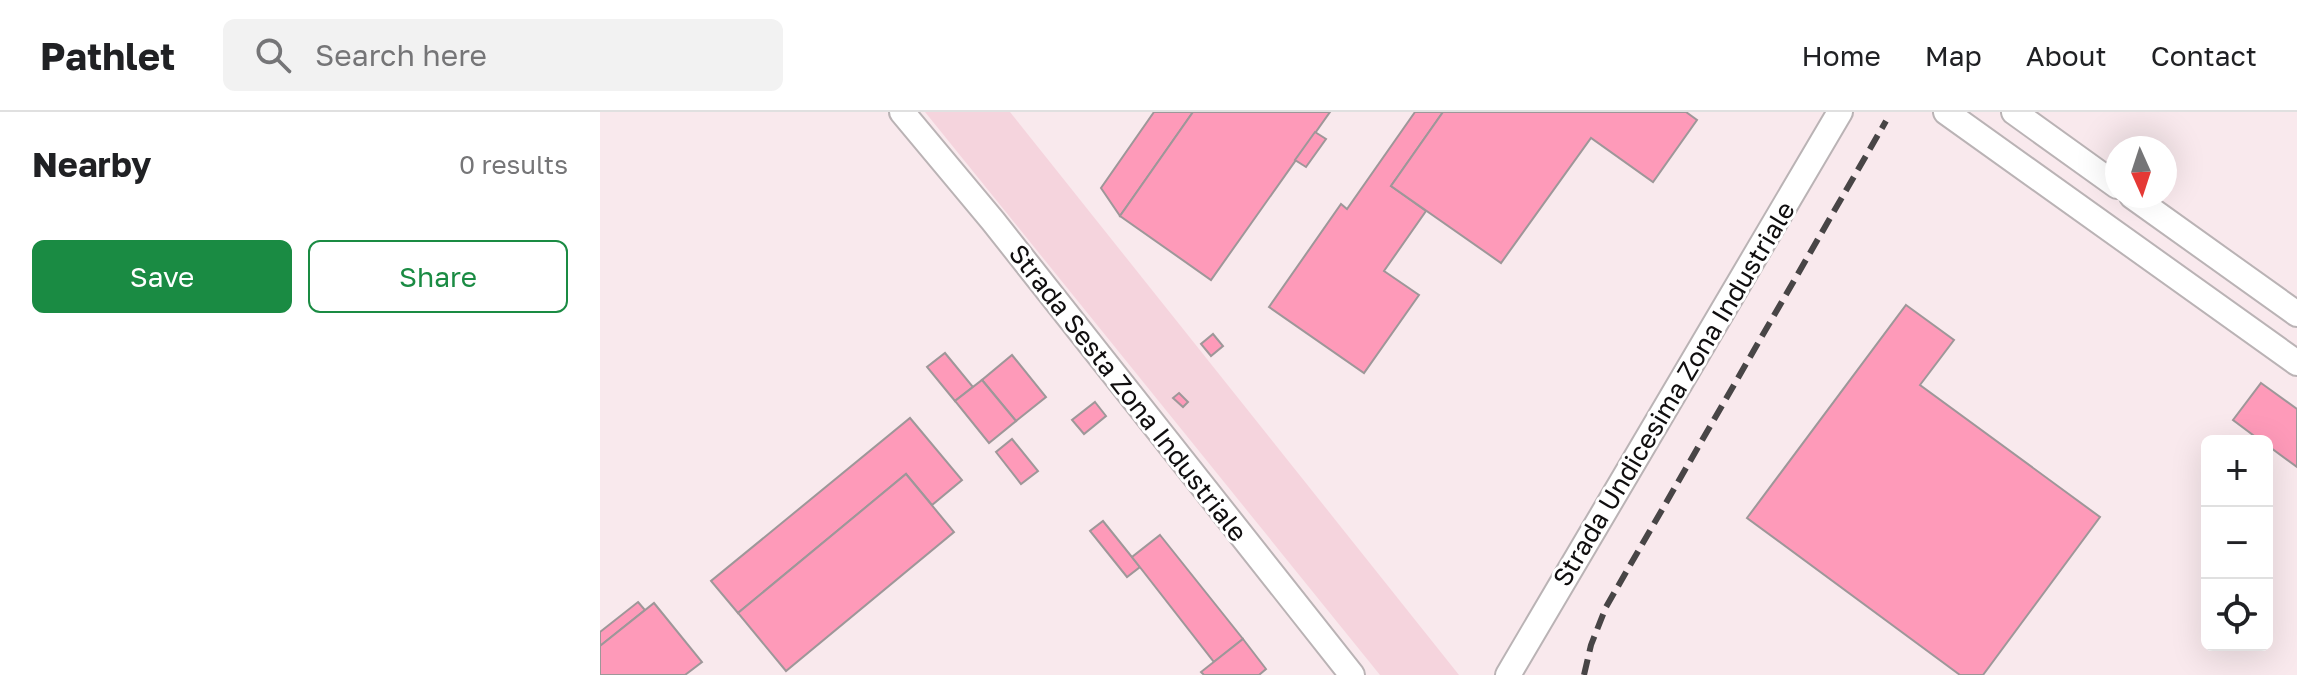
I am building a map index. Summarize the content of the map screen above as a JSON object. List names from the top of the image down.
{
  "streets": {
    "street": ["Strada Sesta Zona Industriale", "Strada Undicesima Zona Industriale"]
  },
  "north": "bottom",
  "page": {
    "header": "Pathlet",
    "search": "Search here",
    "nav": [
      "Home",
      "Map",
      "About",
      "Contact"
    ],
    "heading": ["Nearby", "0 results"],
    "buttons": ["Save", "Share"],
    "map_buttons": ["+", "−"]
  }
}
